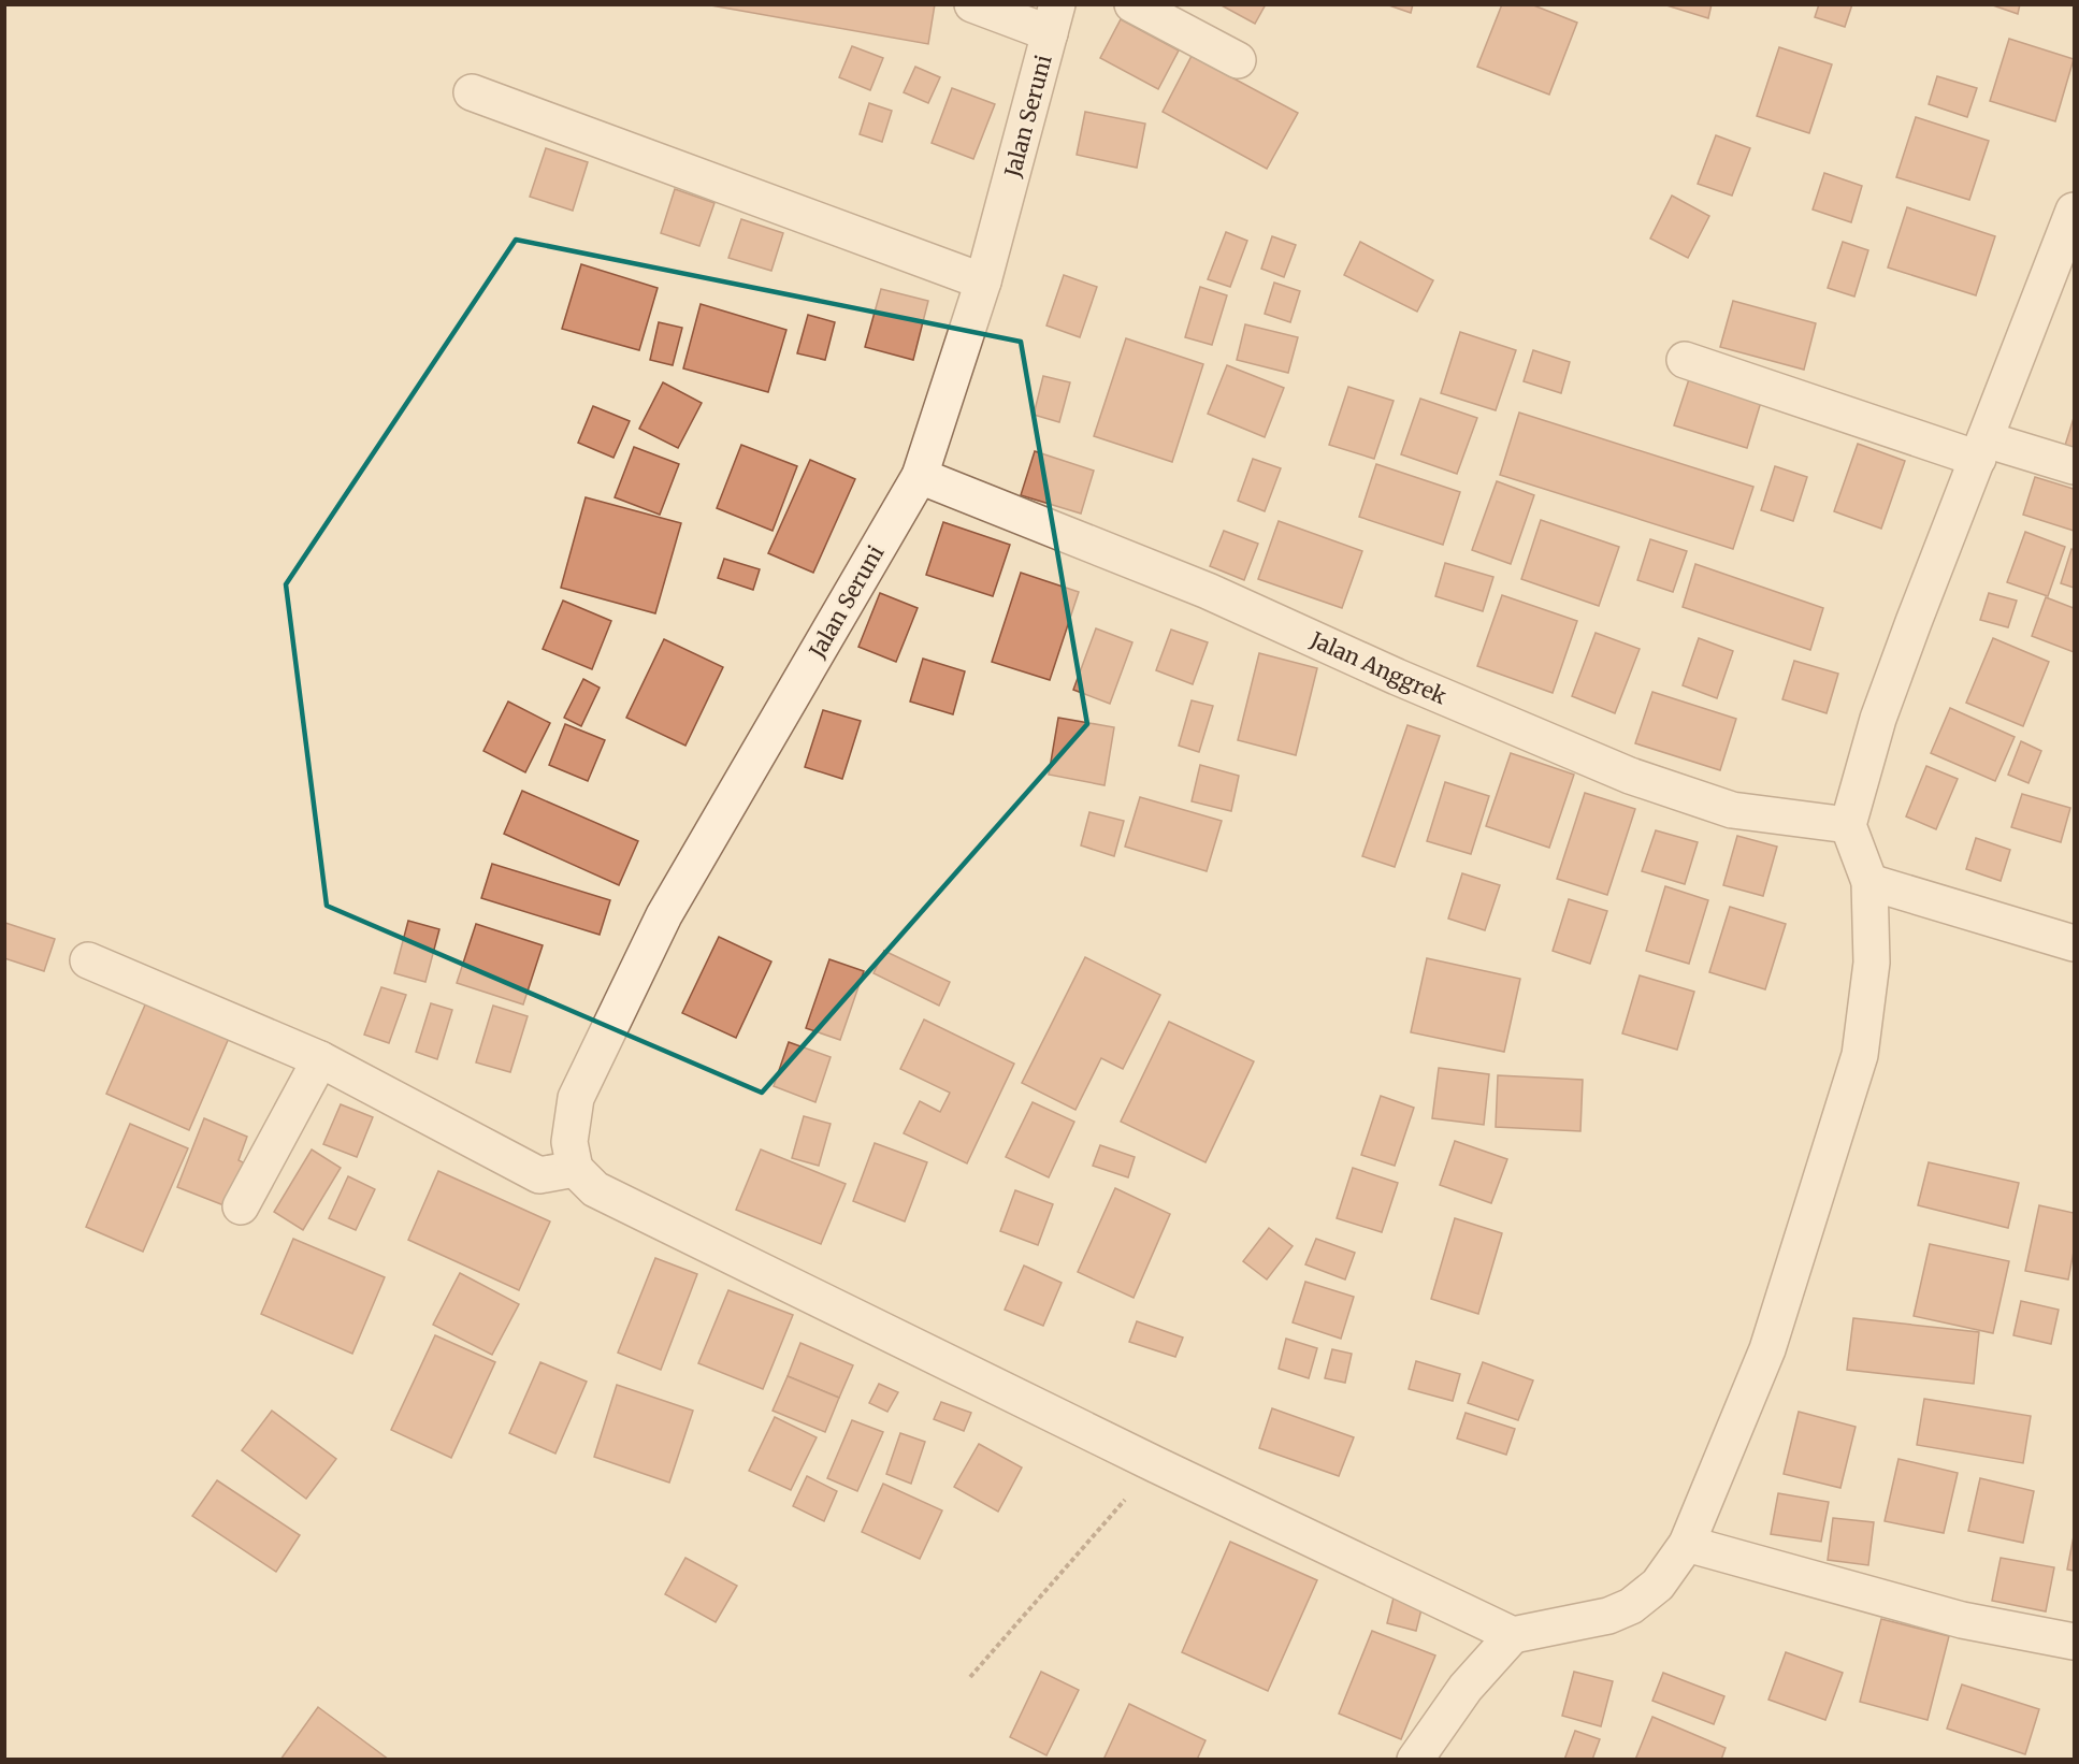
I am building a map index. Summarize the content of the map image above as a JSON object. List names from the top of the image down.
{
  "streets": {
    "street": ["Jalan Seruni", "Jalan Anggrek"]
  },
  "crossings": [
    ["Jalan Seruni", "Jalan Anggrek"]
  ]
}
